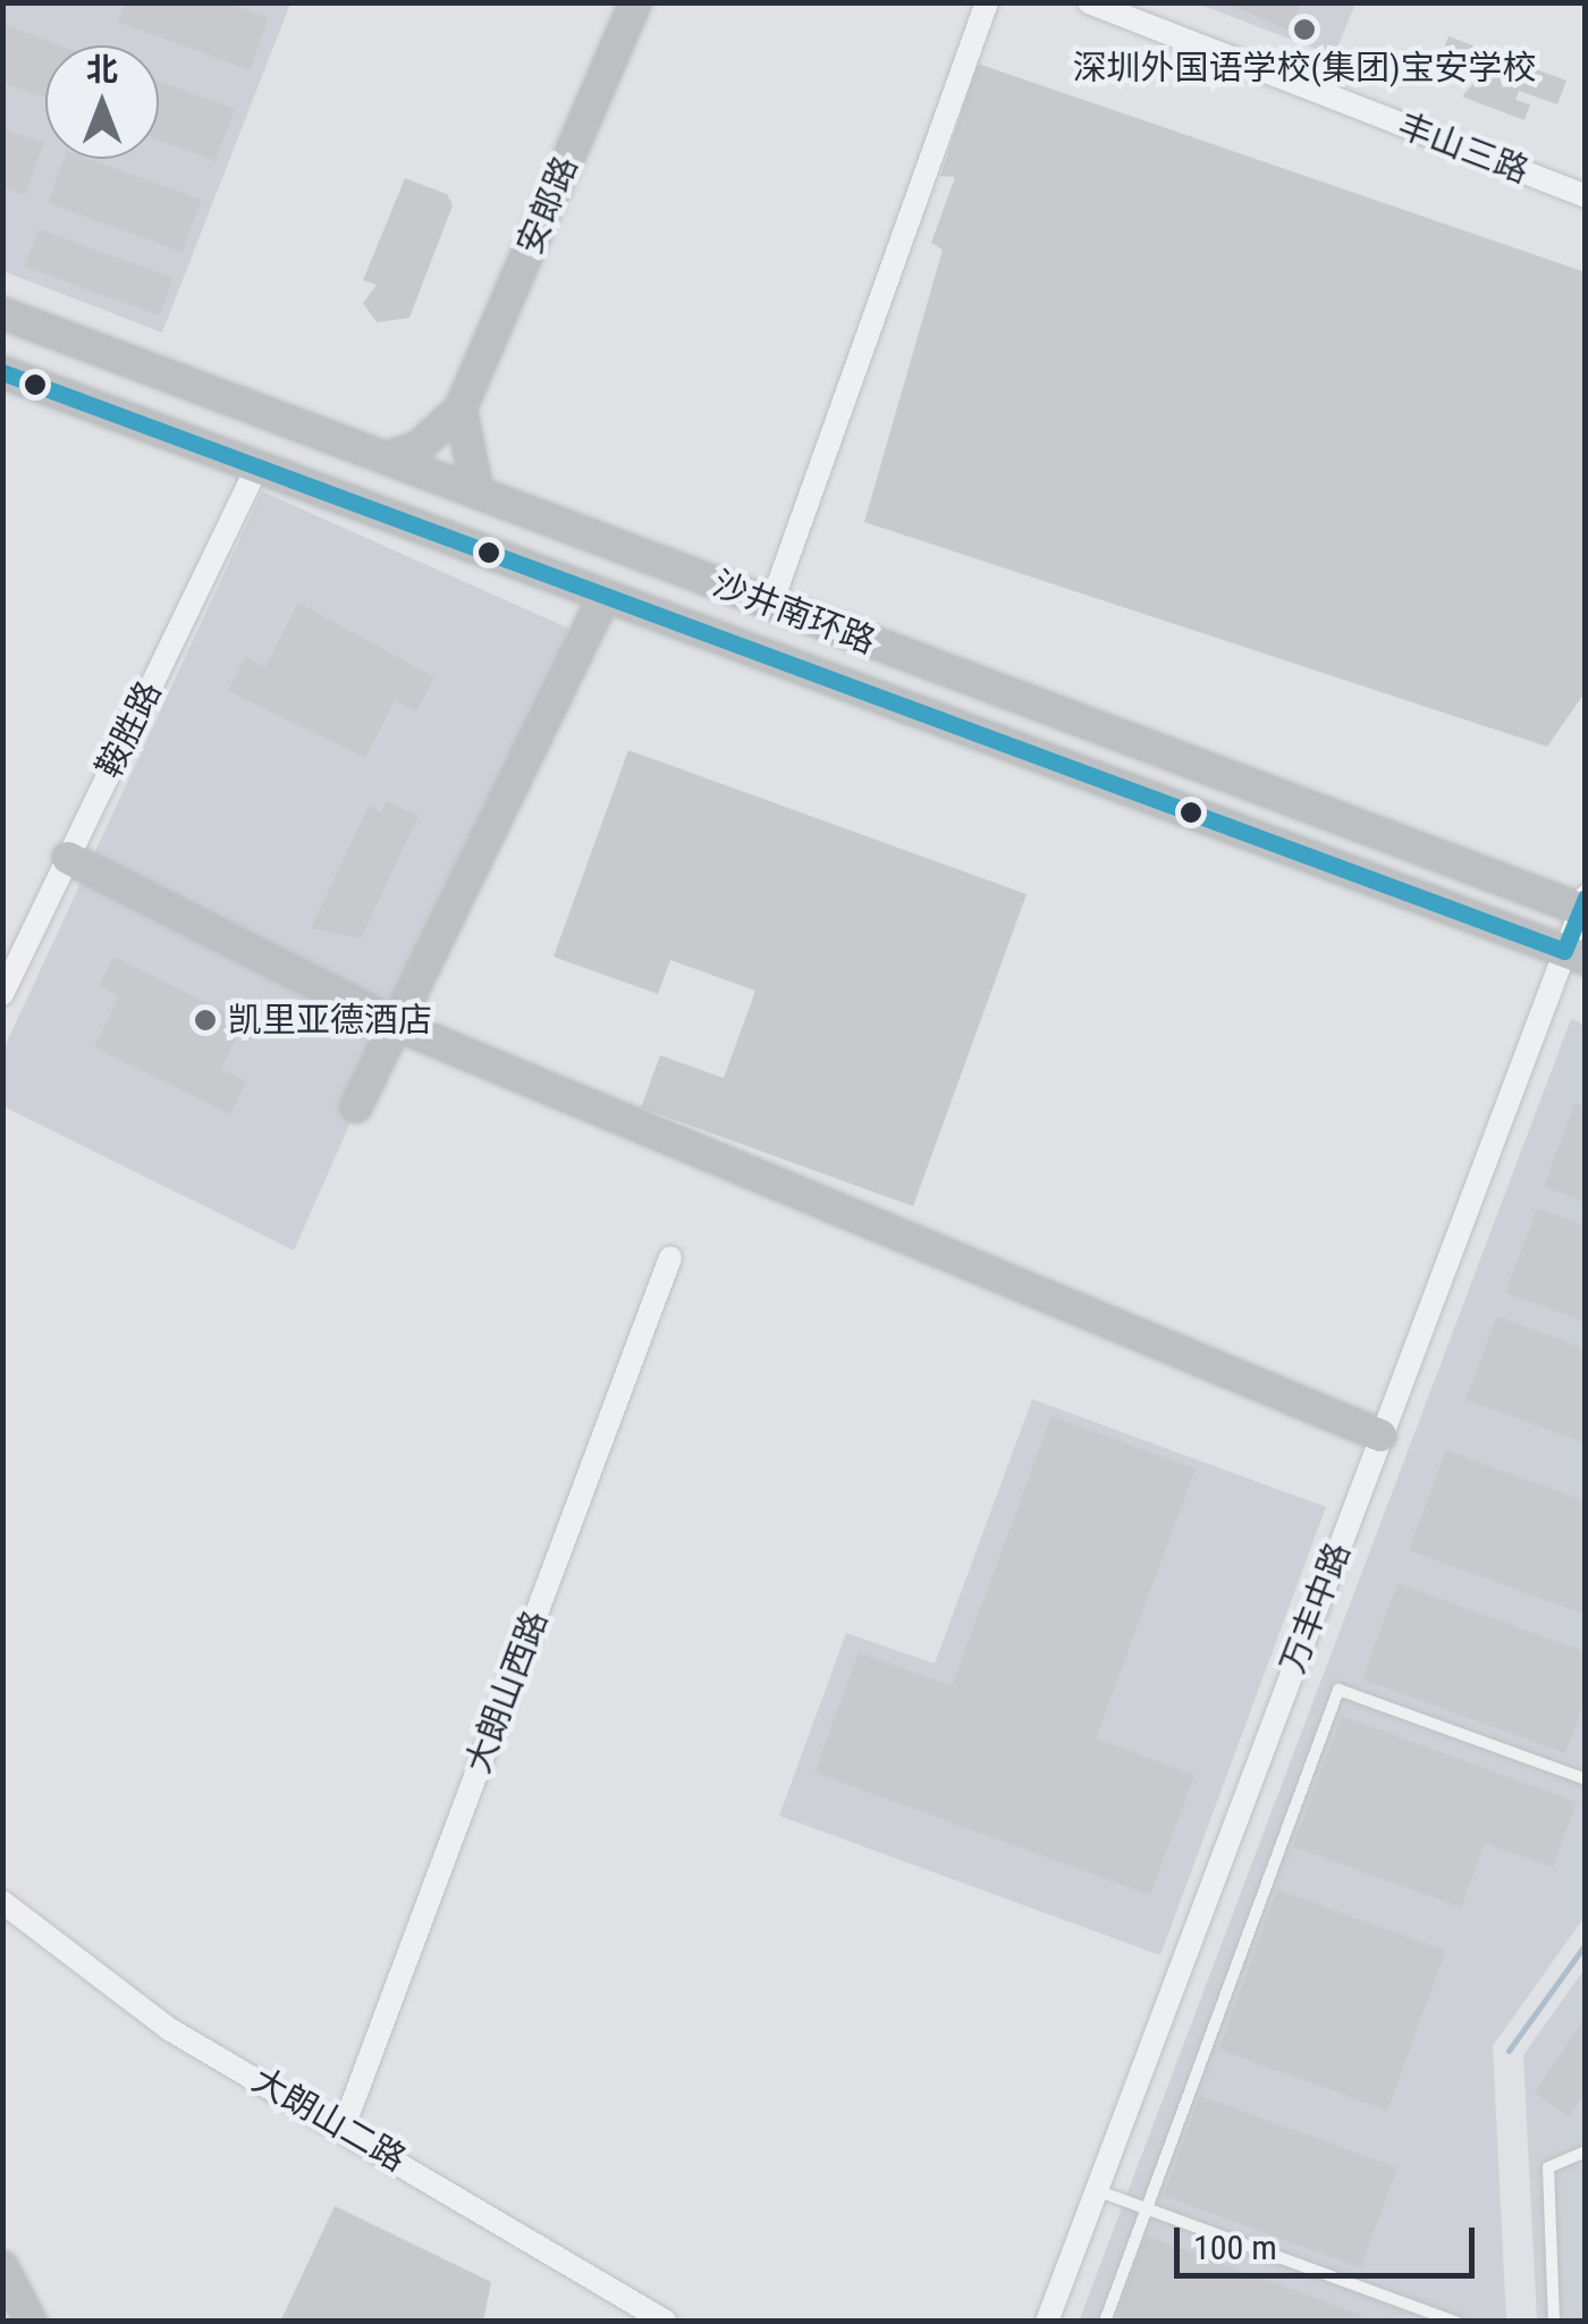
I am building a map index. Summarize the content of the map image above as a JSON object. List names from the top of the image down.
{
  "streets": {
    "main road": ["安郎路", "沙井南环路"],
    "street": [
      "丰山三路",
      "鞍胜路",
      "万丰中路",
      "大朗山西路",
      "大朗山二路"
    ]
  },
  "crossings": [
    ["安郎路", "沙井南环路"],
    ["沙井南环路", "鞍胜路"],
    ["沙井南环路", "万丰中路"],
    ["大朗山西路", "大朗山二路"]
  ],
  "places": ["深圳外国语学校(集团)宝安学校", "凯里亚德酒店"],
  "scale_bar": "100 m",
  "north": "top"
}
